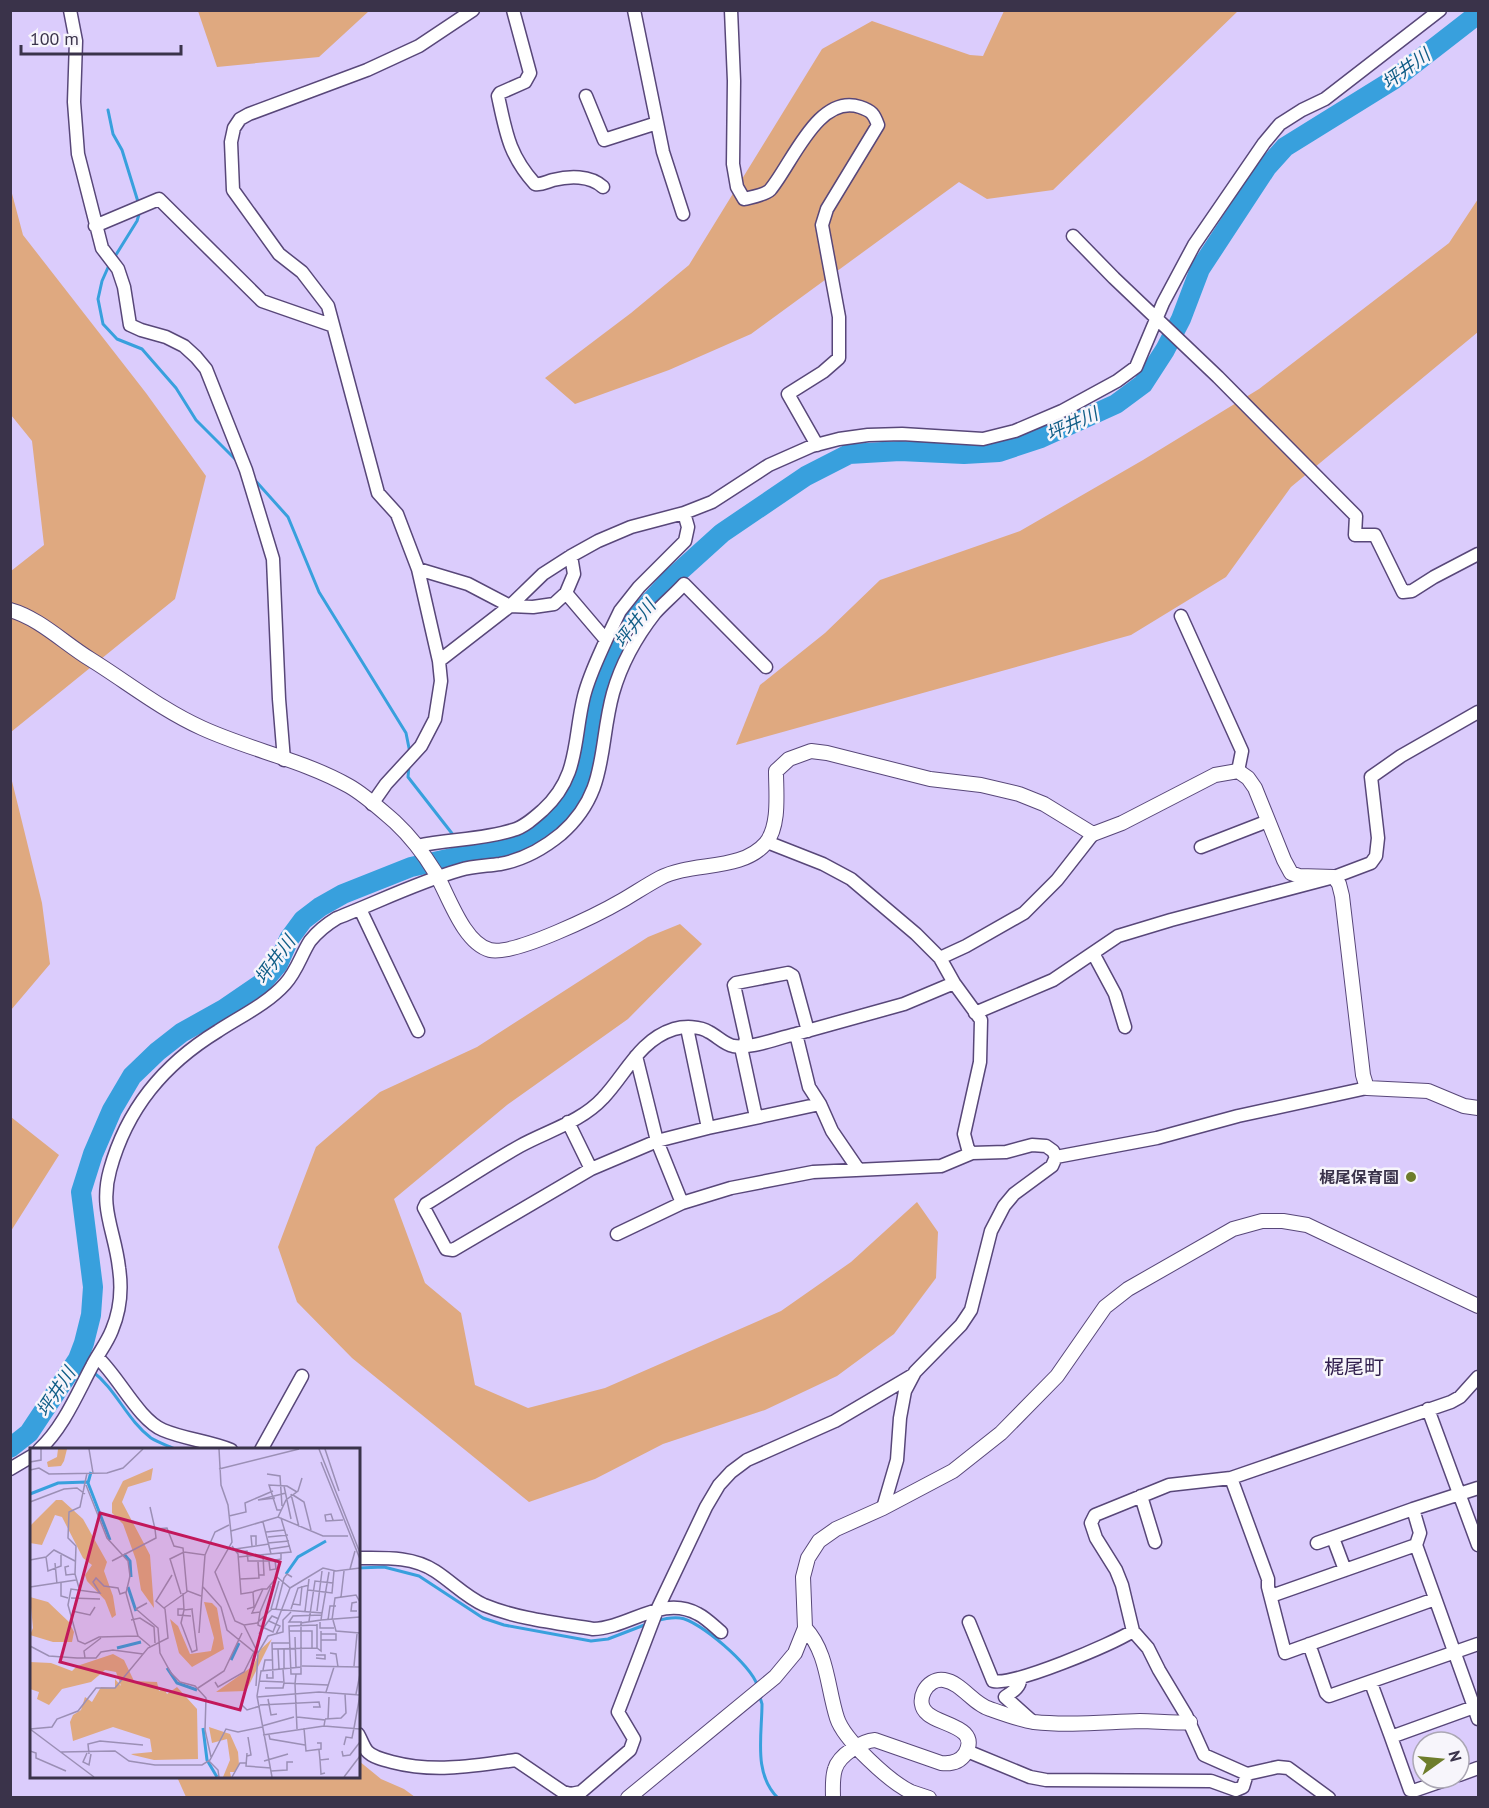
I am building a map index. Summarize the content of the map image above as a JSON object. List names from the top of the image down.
{
  "districts": ["梶尾町"],
  "water": ["坪井川"],
  "places": ["梶尾保育園"],
  "scale_bar": "100 m",
  "north": "right"
}
